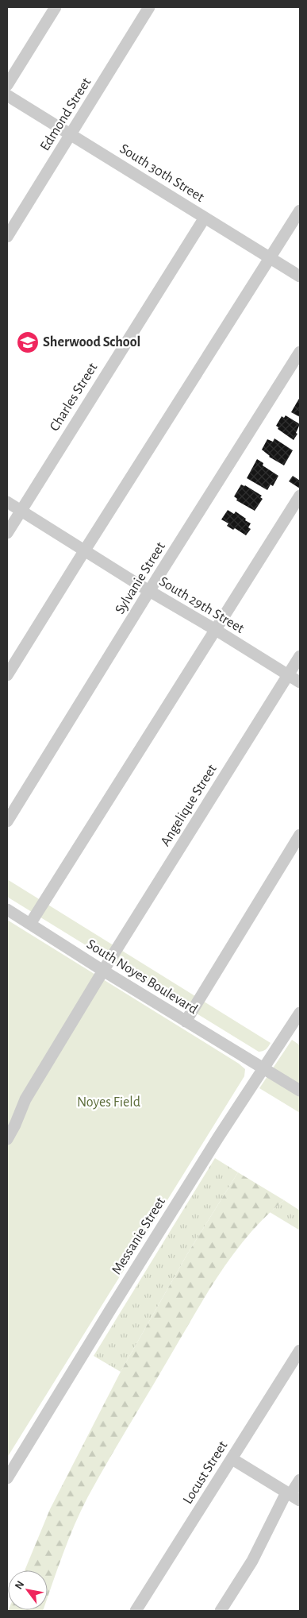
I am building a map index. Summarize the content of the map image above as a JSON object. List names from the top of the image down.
{
  "streets": {
    "street": [
      "Edmond Street",
      "South 30th Street",
      "Charles Street",
      "Sylvanie Street",
      "South 29th Street",
      "Angelique Street",
      "South Noyes Boulevard",
      "Messanie Street",
      "Locust Street"
    ]
  },
  "crossings": [
    ["Edmond Street", "South 30th Street"],
    ["South 30th Street", "Charles Street"],
    ["Charles Street", "South 29th Street"],
    ["Sylvanie Street", "South 29th Street"],
    ["South 29th Street", "Angelique Street"],
    ["Angelique Street", "South Noyes Boulevard"],
    ["South Noyes Boulevard", "Messanie Street"]
  ],
  "parks": ["Noyes Field"],
  "places": {
    "school or university": ["Sherwood School"]
  },
  "north": "top left"
}
